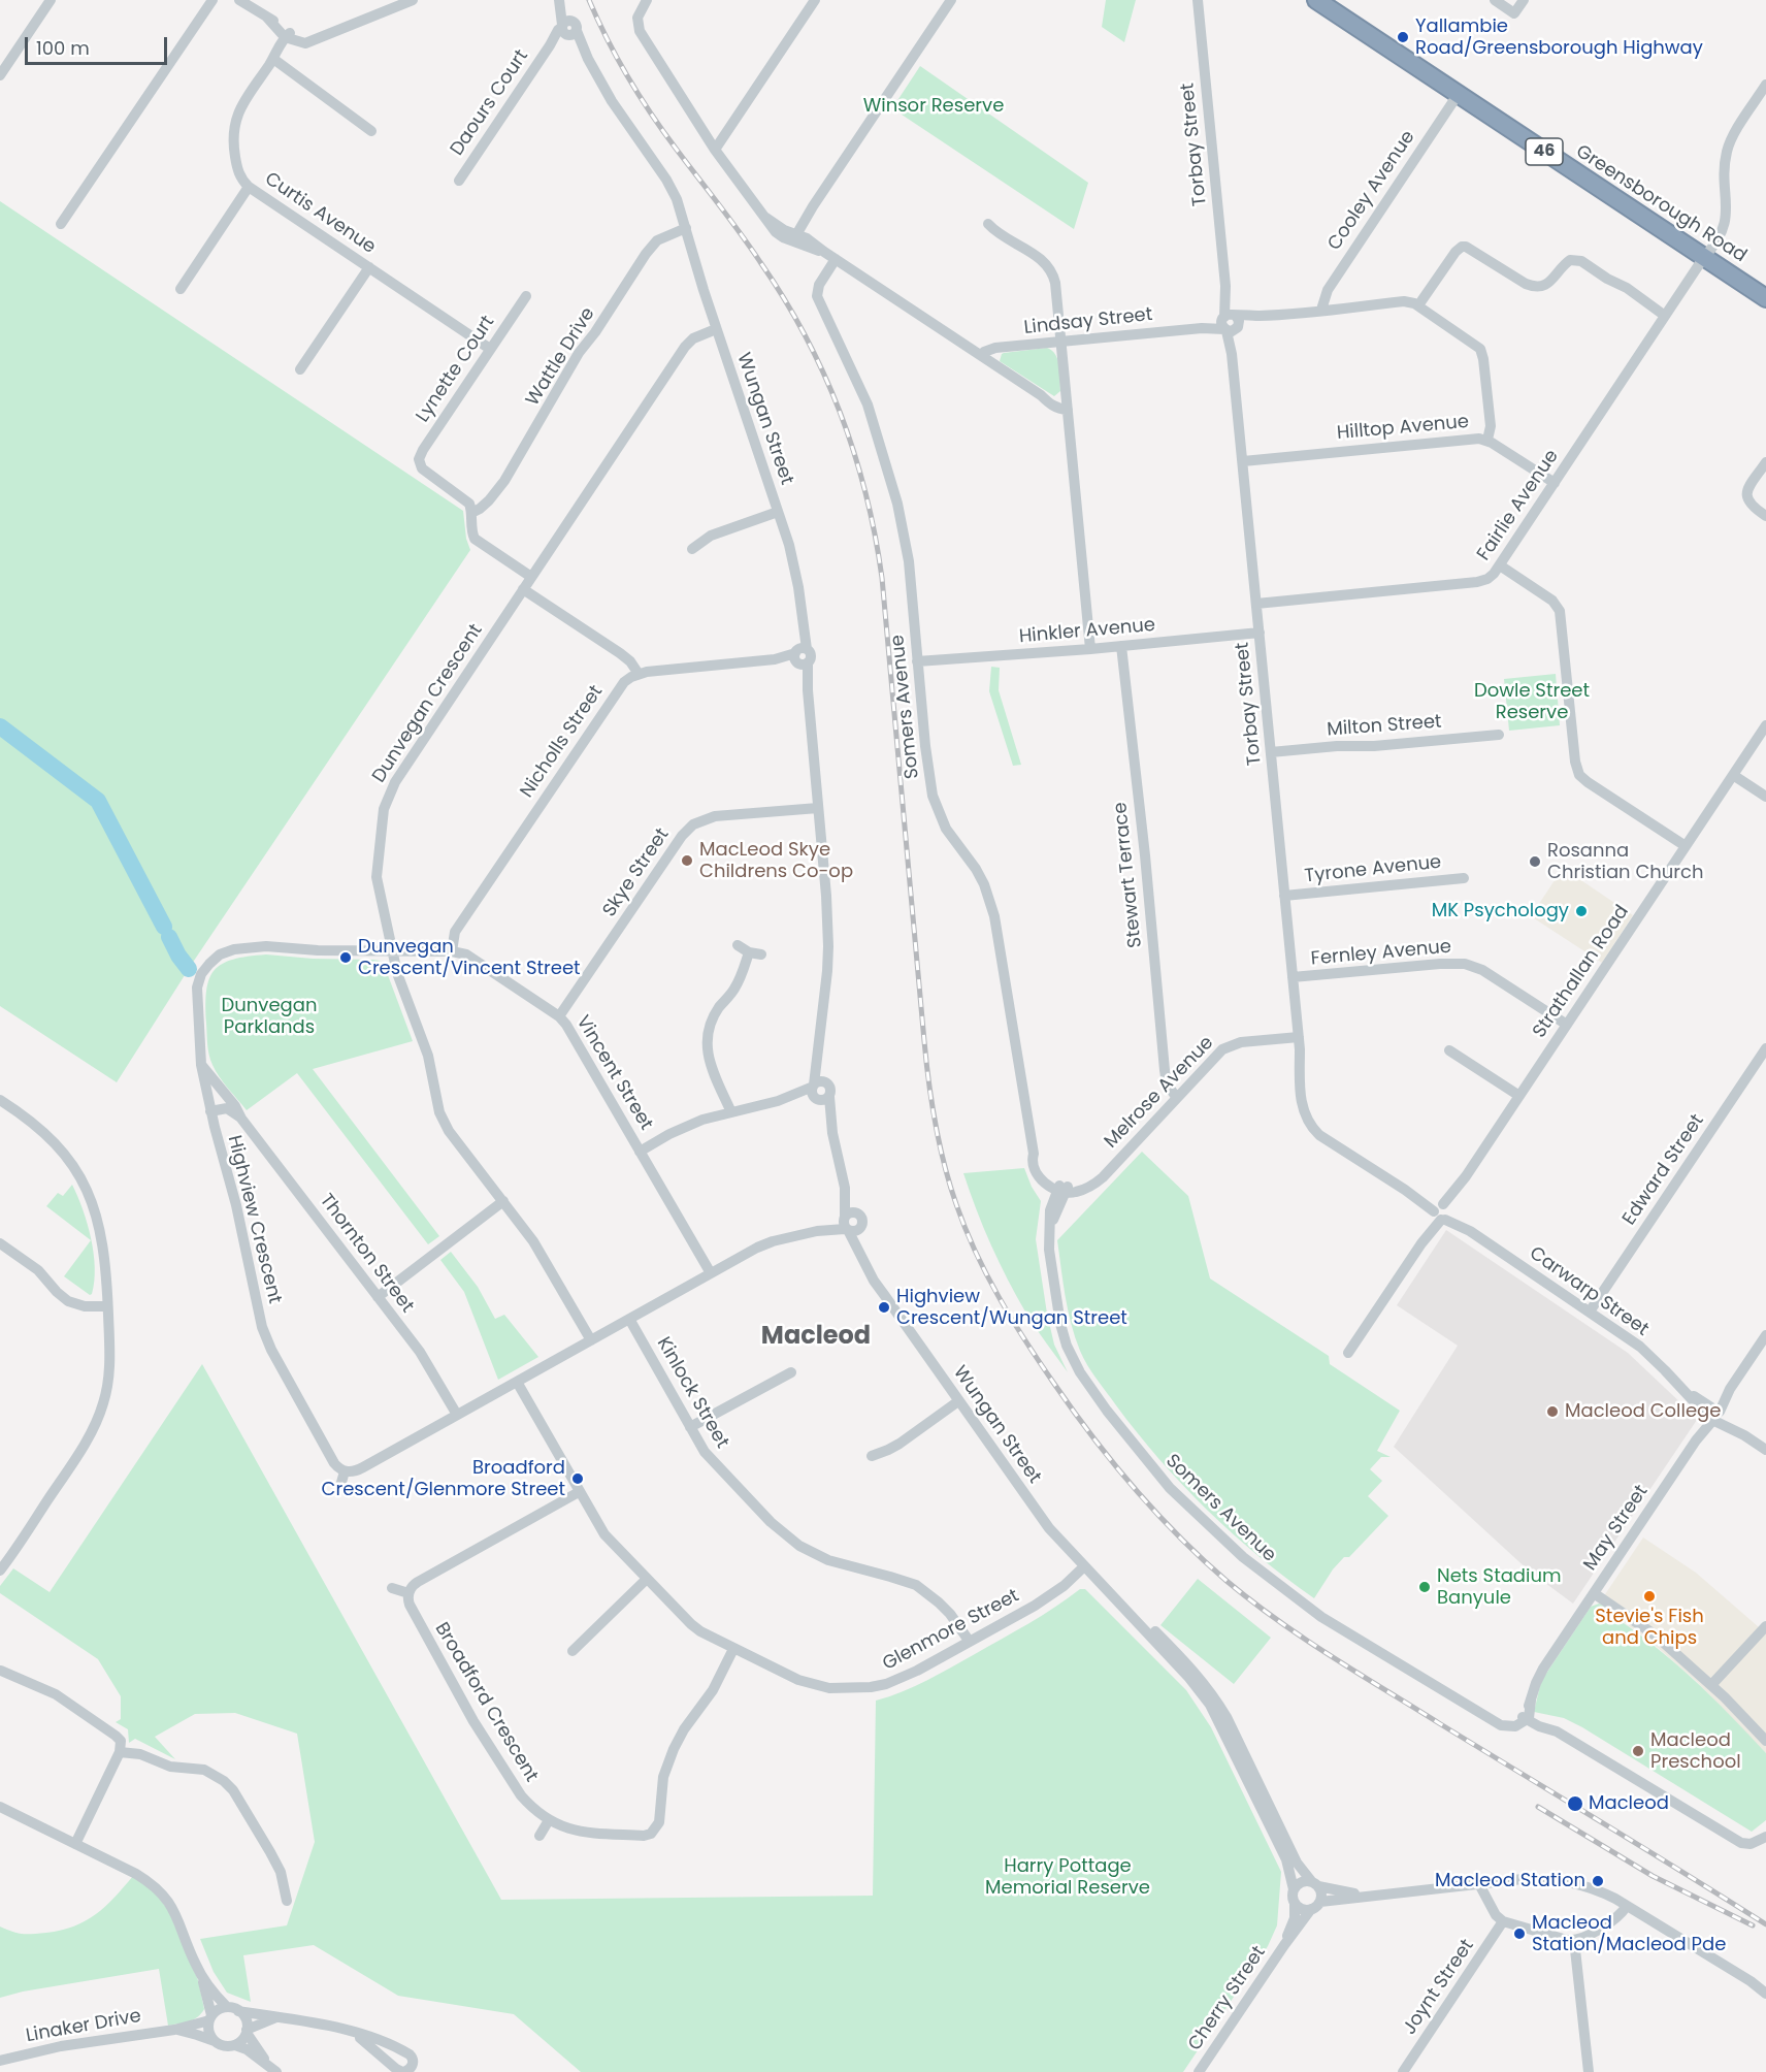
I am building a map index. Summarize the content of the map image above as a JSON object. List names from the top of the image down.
{
  "streets": {
    "highway": ["46", "Greensborough Road"],
    "street": [
      "Daours Court",
      "Torbay Street",
      "Cooley Avenue",
      "Curtis Avenue",
      "Lindsay Street",
      "Wattle Drive",
      "Lynette Court",
      "Wungan Street",
      "Hilltop Avenue",
      "Fairlie Avenue",
      "Hinkler Avenue",
      "Dunvegan Crescent",
      "Somers Avenue",
      "Milton Street",
      "Nicholls Street",
      "Tyrone Avenue",
      "Skye Street",
      "Stewart Terrace",
      "Fernley Avenue",
      "Strathallan Road",
      "Vincent Street",
      "Melrose Avenue",
      "Edward Street",
      "Highview Crescent",
      "Thornton Street",
      "Carwarp Street",
      "Kinlock Street",
      "May Street",
      "Glenmore Street",
      "Broadford Crescent",
      "Joynt Street",
      "Cherry Street",
      "Linaker Drive"
    ]
  },
  "crossings": [
    ["Daours Court", "Wungan Street"],
    ["Torbay Street", "Lindsay Street"],
    ["Torbay Street", "Hilltop Avenue"],
    ["Torbay Street", "Fairlie Avenue"],
    ["Torbay Street", "Hinkler Avenue"],
    ["Torbay Street", "Milton Street"],
    ["Torbay Street", "Tyrone Avenue"],
    ["Torbay Street", "Fernley Avenue"],
    ["Torbay Street", "Melrose Avenue"],
    ["Torbay Street", "Carwarp Street"],
    ["Cooley Avenue", "Greensborough Road"],
    ["Cooley Avenue", "Lindsay Street"],
    ["Greensborough Road", "Fairlie Avenue"],
    ["Curtis Avenue", "Lynette Court"],
    ["Wattle Drive", "Lynette Court"],
    ["Wattle Drive", "Wungan Street"],
    ["Wungan Street", "Dunvegan Crescent"],
    ["Wungan Street", "Skye Street"],
    ["Wungan Street", "Glenmore Street"],
    ["Wungan Street", "Cherry Street"],
    ["Hilltop Avenue", "Fairlie Avenue"],
    ["Hinkler Avenue", "Somers Avenue"],
    ["Hinkler Avenue", "Stewart Terrace"],
    ["Dunvegan Crescent", "Vincent Street"],
    ["Somers Avenue", "Melrose Avenue"],
    ["Somers Avenue", "May Street"],
    ["Nicholls Street", "Vincent Street"],
    ["Skye Street", "Vincent Street"],
    ["Stewart Terrace", "Melrose Avenue"],
    ["Fernley Avenue", "Strathallan Road"],
    ["Strathallan Road", "Carwarp Street"],
    ["Vincent Street", "Highview Crescent"],
    ["Edward Street", "Carwarp Street"],
    ["Highview Crescent", "Thornton Street"],
    ["Carwarp Street", "May Street"],
    ["Kinlock Street", "Glenmore Street"],
    ["Glenmore Street", "Broadford Crescent"]
  ],
  "districts": ["Macleod"],
  "parks": [
    "Winsor Reserve",
    "Dowle Street Reserve",
    "Dunvegan Parklands",
    "Harry Pottage Memorial Reserve"
  ],
  "places": [
    "Yallambie Road/Greensborough Highway",
    "MacLeod Skye Childrens Co-op",
    "Rosanna Christian Church",
    "MK Psychology",
    "Dunvegan Crescent/Vincent Street",
    "Highview Crescent/Wungan Street",
    "Macleod College",
    "Broadford Crescent/Glenmore Street",
    "Nets Stadium Banyule",
    "Stevie's Fish and Chips",
    "Macleod Preschool",
    "Macleod",
    "Macleod Station",
    "Macleod Station/Macleod Pde"
  ],
  "scale_bar": "100 m"
}
